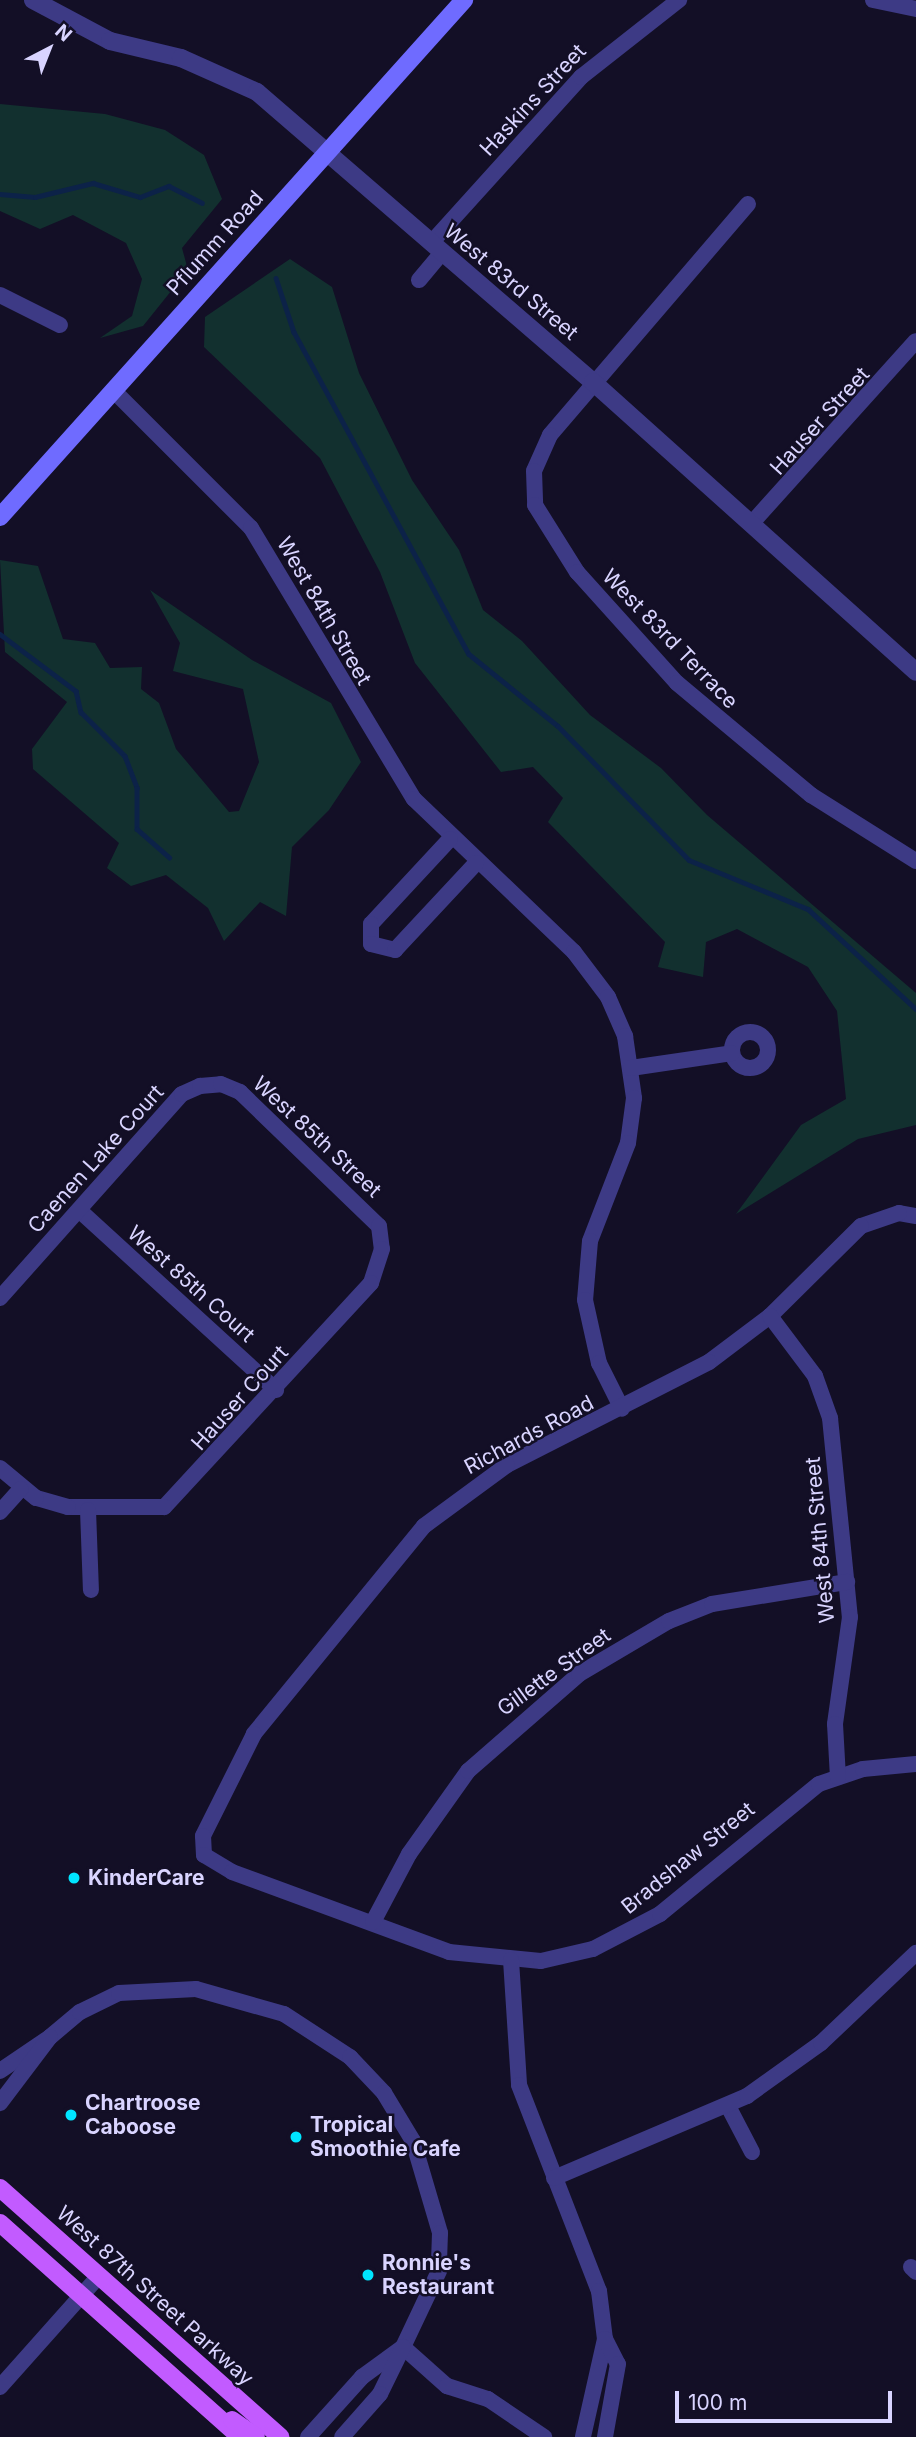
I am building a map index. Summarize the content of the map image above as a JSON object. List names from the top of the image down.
{
  "streets": {
    "main road": ["Pflumm Road", "West 87th Street Parkway"],
    "street": [
      "Haskins Street",
      "West 83rd Street",
      "Hauser Street",
      "West 84th Street",
      "West 83rd Terrace",
      "West 85th Street",
      "Caenen Lake Court",
      "West 85th Court",
      "Hauser Court",
      "Richards Road",
      "Gillette Street",
      "Bradshaw Street"
    ]
  },
  "crossings": [
    ["Haskins Street", "West 83rd Street"],
    ["Pflumm Road", "West 83rd Street"],
    ["Pflumm Road", "West 84th Street"],
    ["West 83rd Street", "Hauser Street"],
    ["West 83rd Street", "West 83rd Terrace"],
    ["West 84th Street", "Richards Road"],
    ["West 84th Street", "Gillette Street"],
    ["West 84th Street", "Bradshaw Street"],
    ["West 85th Street", "Caenen Lake Court"],
    ["West 85th Street", "Hauser Court"],
    ["Caenen Lake Court", "West 85th Court"],
    ["West 85th Court", "Hauser Court"],
    ["Richards Road", "Bradshaw Street"],
    ["Gillette Street", "Bradshaw Street"]
  ],
  "places": [
    "KinderCare",
    "Chartroose Caboose",
    "Tropical Smoothie Cafe",
    "Ronnie's Restaurant"
  ],
  "scale_bar": "100 m",
  "north": "top right"
}
